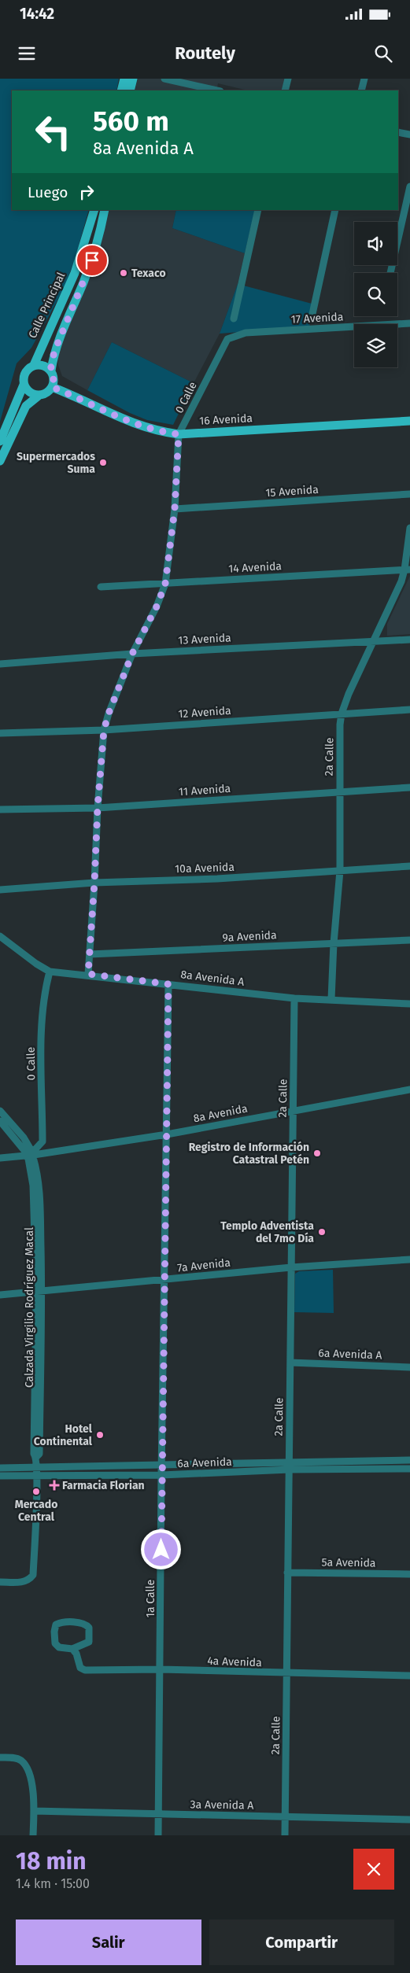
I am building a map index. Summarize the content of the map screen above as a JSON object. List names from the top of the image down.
{
  "streets": {
    "main road": ["Calle Principal", "16 Avenida"],
    "street": [
      "17 Avenida",
      "0 Calle",
      "15 Avenida",
      "14 Avenida",
      "13 Avenida",
      "12 Avenida",
      "2a Calle",
      "11 Avenida",
      "10a Avenida",
      "9a Avenida",
      "8a Avenida A",
      "8a Avenida",
      "7a Avenida",
      "Calzada Virgilio Rodríguez Macal",
      "6a Avenida A",
      "6a Avenida",
      "5a Avenida",
      "1a Calle",
      "4a Avenida",
      "3a Avenida A"
    ]
  },
  "crossings": [
    ["Calle Principal", "16 Avenida"],
    ["17 Avenida", "0 Calle"],
    ["0 Calle", "16 Avenida"],
    ["0 Calle", "15 Avenida"],
    ["0 Calle", "14 Avenida"],
    ["0 Calle", "13 Avenida"],
    ["0 Calle", "12 Avenida"],
    ["0 Calle", "11 Avenida"],
    ["0 Calle", "10a Avenida"],
    ["0 Calle", "9a Avenida"],
    ["0 Calle", "8a Avenida A"],
    ["0 Calle", "8a Avenida"],
    ["0 Calle", "Calzada Virgilio Rodríguez Macal"],
    ["14 Avenida", "2a Calle"],
    ["13 Avenida", "2a Calle"],
    ["12 Avenida", "2a Calle"],
    ["2a Calle", "11 Avenida"],
    ["2a Calle", "10a Avenida"],
    ["2a Calle", "9a Avenida"],
    ["2a Calle", "8a Avenida A"],
    ["2a Calle", "8a Avenida"],
    ["2a Calle", "7a Avenida"],
    ["2a Calle", "6a Avenida A"],
    ["2a Calle", "6a Avenida"],
    ["2a Calle", "5a Avenida"],
    ["2a Calle", "4a Avenida"],
    ["2a Calle", "3a Avenida A"],
    ["8a Avenida A", "1a Calle"],
    ["8a Avenida", "Calzada Virgilio Rodríguez Macal"],
    ["8a Avenida", "1a Calle"],
    ["7a Avenida", "Calzada Virgilio Rodríguez Macal"],
    ["7a Avenida", "1a Calle"],
    ["Calzada Virgilio Rodríguez Macal", "6a Avenida"],
    ["6a Avenida", "1a Calle"],
    ["1a Calle", "4a Avenida"],
    ["1a Calle", "3a Avenida A"]
  ],
  "places": {
    "other": [
      "Texaco",
      "Supermercados Suma",
      "Registro de Información Catastral Petén",
      "Templo Adventista del 7mo Día",
      "Hotel Continental",
      "Mercado Central"
    ],
    "health": ["Farmacia Florian"]
  },
  "page": {
    "status": "14:42",
    "header": "Routely",
    "turn": ["560 m", "8a Avenida A"],
    "then": "Luego",
    "heading": ["18 min", "1.4 km · 15:00"],
    "buttons": ["Salir", "Compartir"]
  }
}
